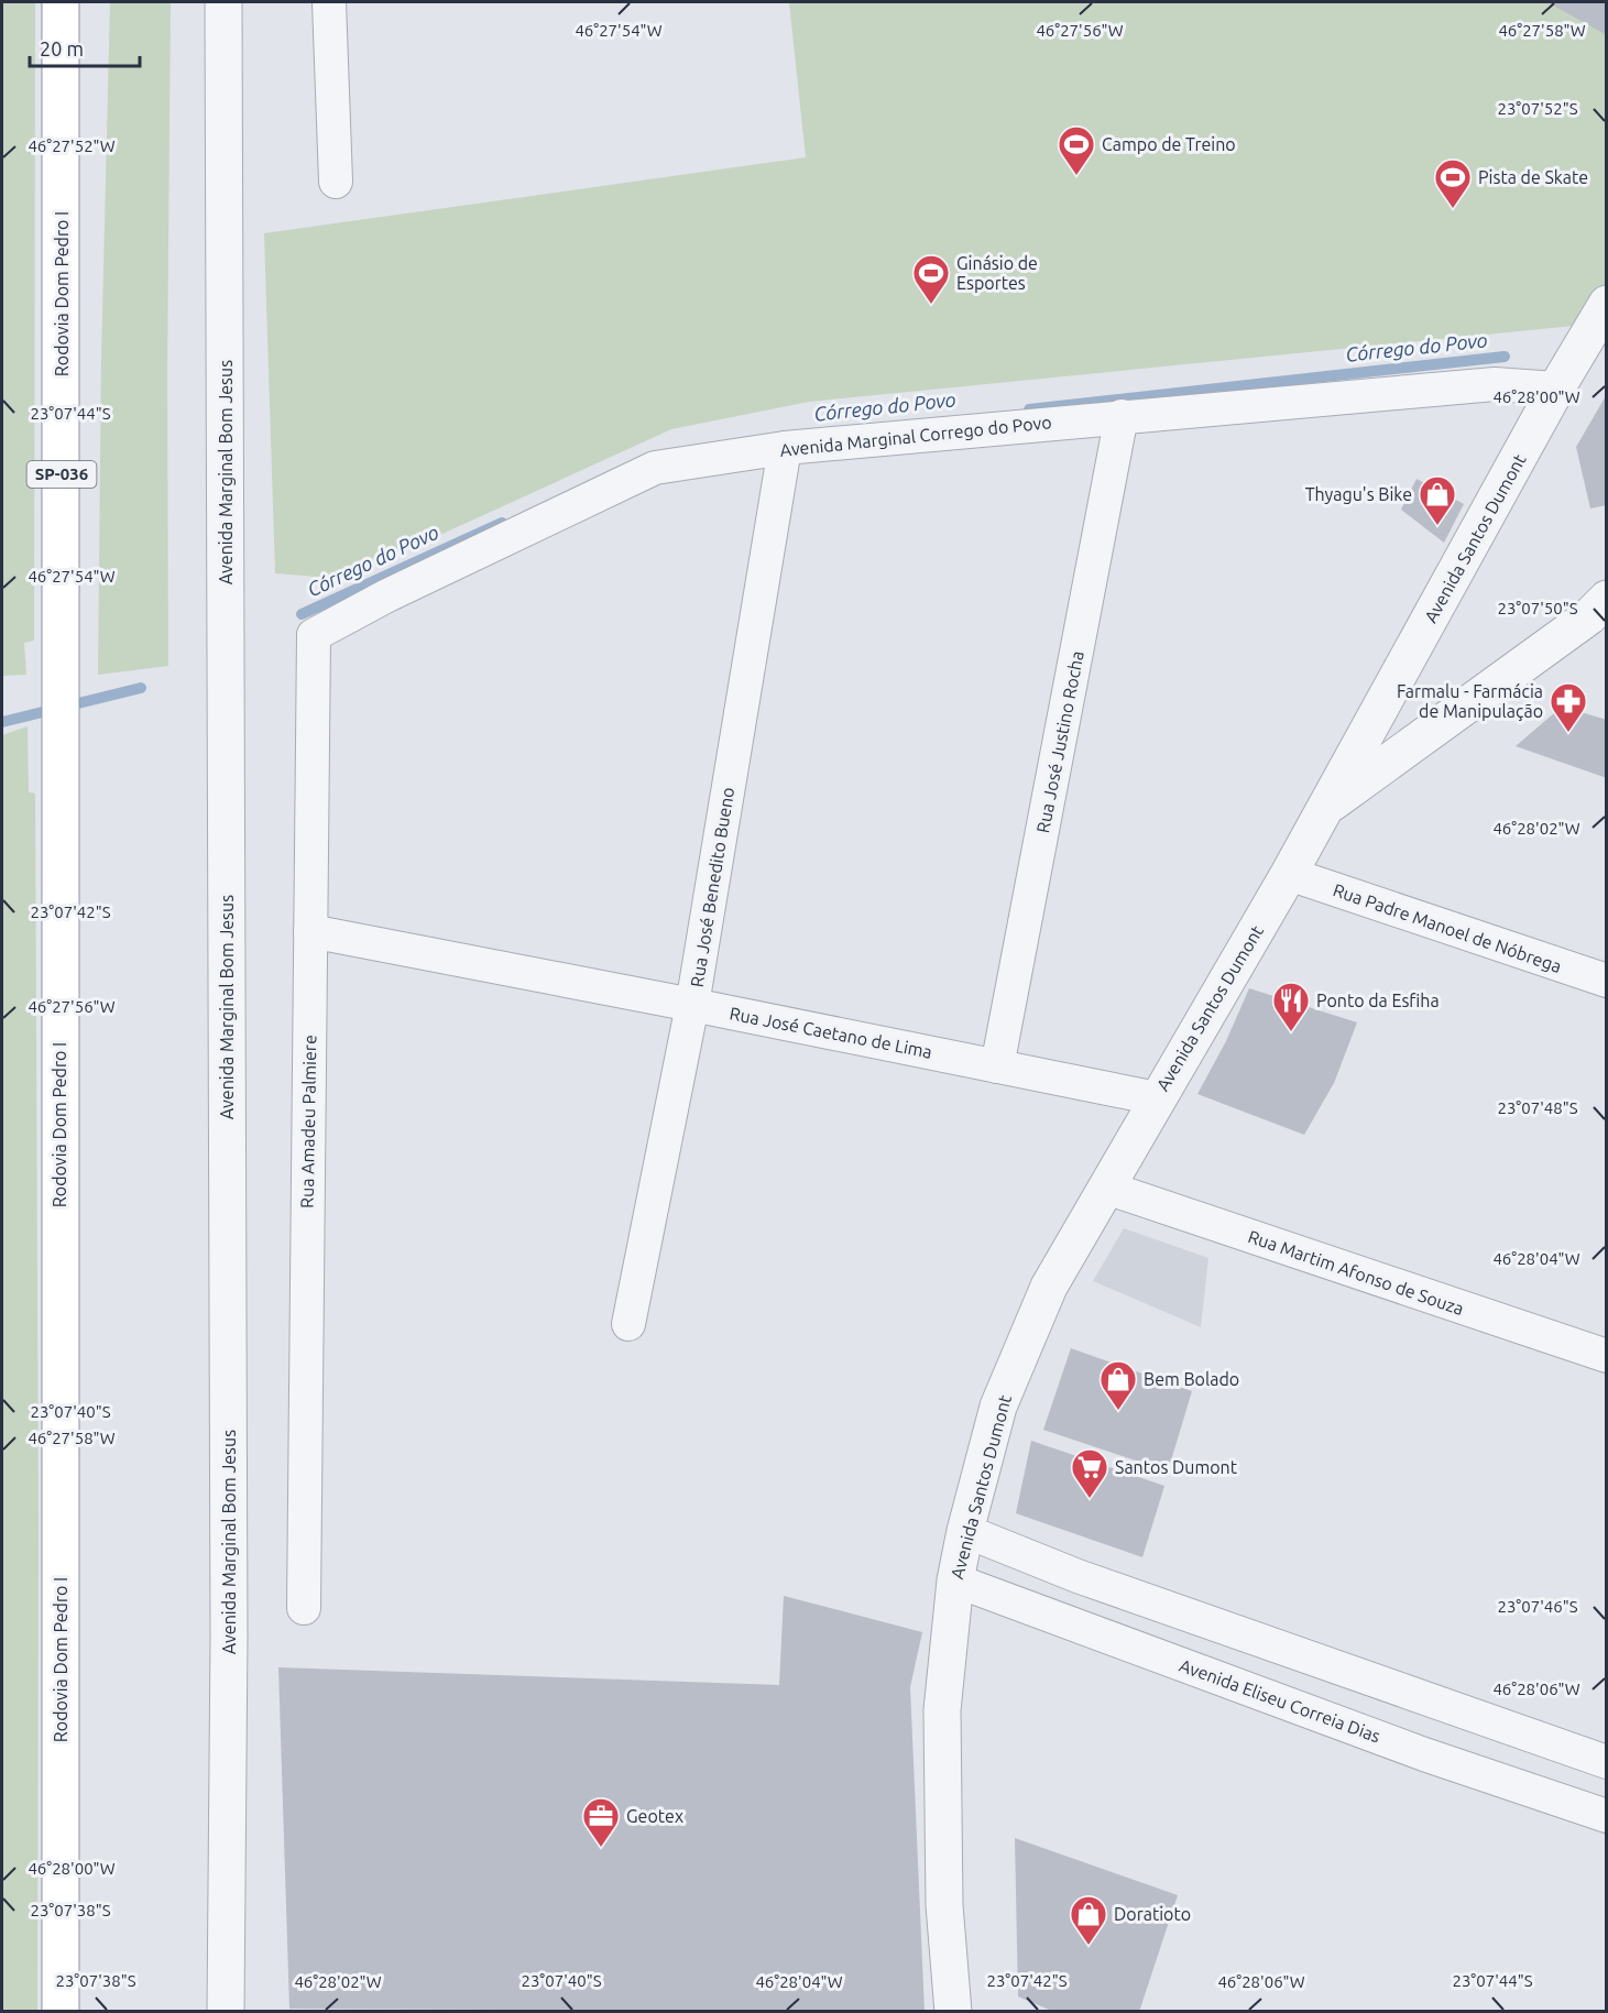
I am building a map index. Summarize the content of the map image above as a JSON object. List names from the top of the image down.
{
  "streets": {
    "highway": ["Rodovia Dom Pedro I", "SP-036"],
    "street": [
      "Avenida Marginal Corrego do Povo",
      "Avenida Marginal Bom Jesus",
      "Avenida Santos Dumont",
      "Rua José Justino Rocha",
      "Rua José Benedito Bueno",
      "Rua Padre Manoel de Nóbrega",
      "Rua José Caetano de Lima",
      "Rua Amadeu Palmiere",
      "Rua Martim Afonso de Souza",
      "Avenida Eliseu Correia Dias"
    ]
  },
  "crossings": [
    ["Avenida Marginal Corrego do Povo", "Avenida Santos Dumont"],
    ["Avenida Marginal Corrego do Povo", "Rua José Justino Rocha"],
    ["Avenida Marginal Corrego do Povo", "Rua José Benedito Bueno"],
    ["Avenida Marginal Corrego do Povo", "Rua Amadeu Palmiere"],
    ["Avenida Santos Dumont", "Rua Padre Manoel de Nóbrega"],
    ["Avenida Santos Dumont", "Rua José Caetano de Lima"],
    ["Avenida Santos Dumont", "Rua Martim Afonso de Souza"],
    ["Avenida Santos Dumont", "Avenida Eliseu Correia Dias"],
    ["Rua José Justino Rocha", "Rua José Caetano de Lima"],
    ["Rua José Benedito Bueno", "Rua José Caetano de Lima"],
    ["Rua José Caetano de Lima", "Rua Amadeu Palmiere"]
  ],
  "water": ["Córrego do Povo"],
  "places": {
    "sports": ["Campo de Treino", "Pista de Skate", "Ginásio de Esportes"],
    "shop": ["Thyagu's Bike", "Bem Bolado", "Doratioto"],
    "pharmacy": ["Farmalu - Farmácia de Manipulação"],
    "restaurant": ["Ponto da Esfiha"],
    "supermarket": ["Santos Dumont"],
    "office": ["Geotex"]
  },
  "scale_bar": "20 m",
  "coordinates": [
    "46°27'54\"W",
    "46°27'56\"W",
    "46°27'58\"W",
    "23°07'52\"S",
    "46°27'52\"W",
    "46°28'00\"W",
    "23°07'44\"S",
    "23°07'50\"S",
    "46°28'02\"W",
    "23°07'42\"S",
    "23°07'48\"S",
    "46°28'04\"W",
    "23°07'40\"S",
    "23°07'46\"S",
    "46°28'06\"W",
    "23°07'38\"S"
  ]
}
